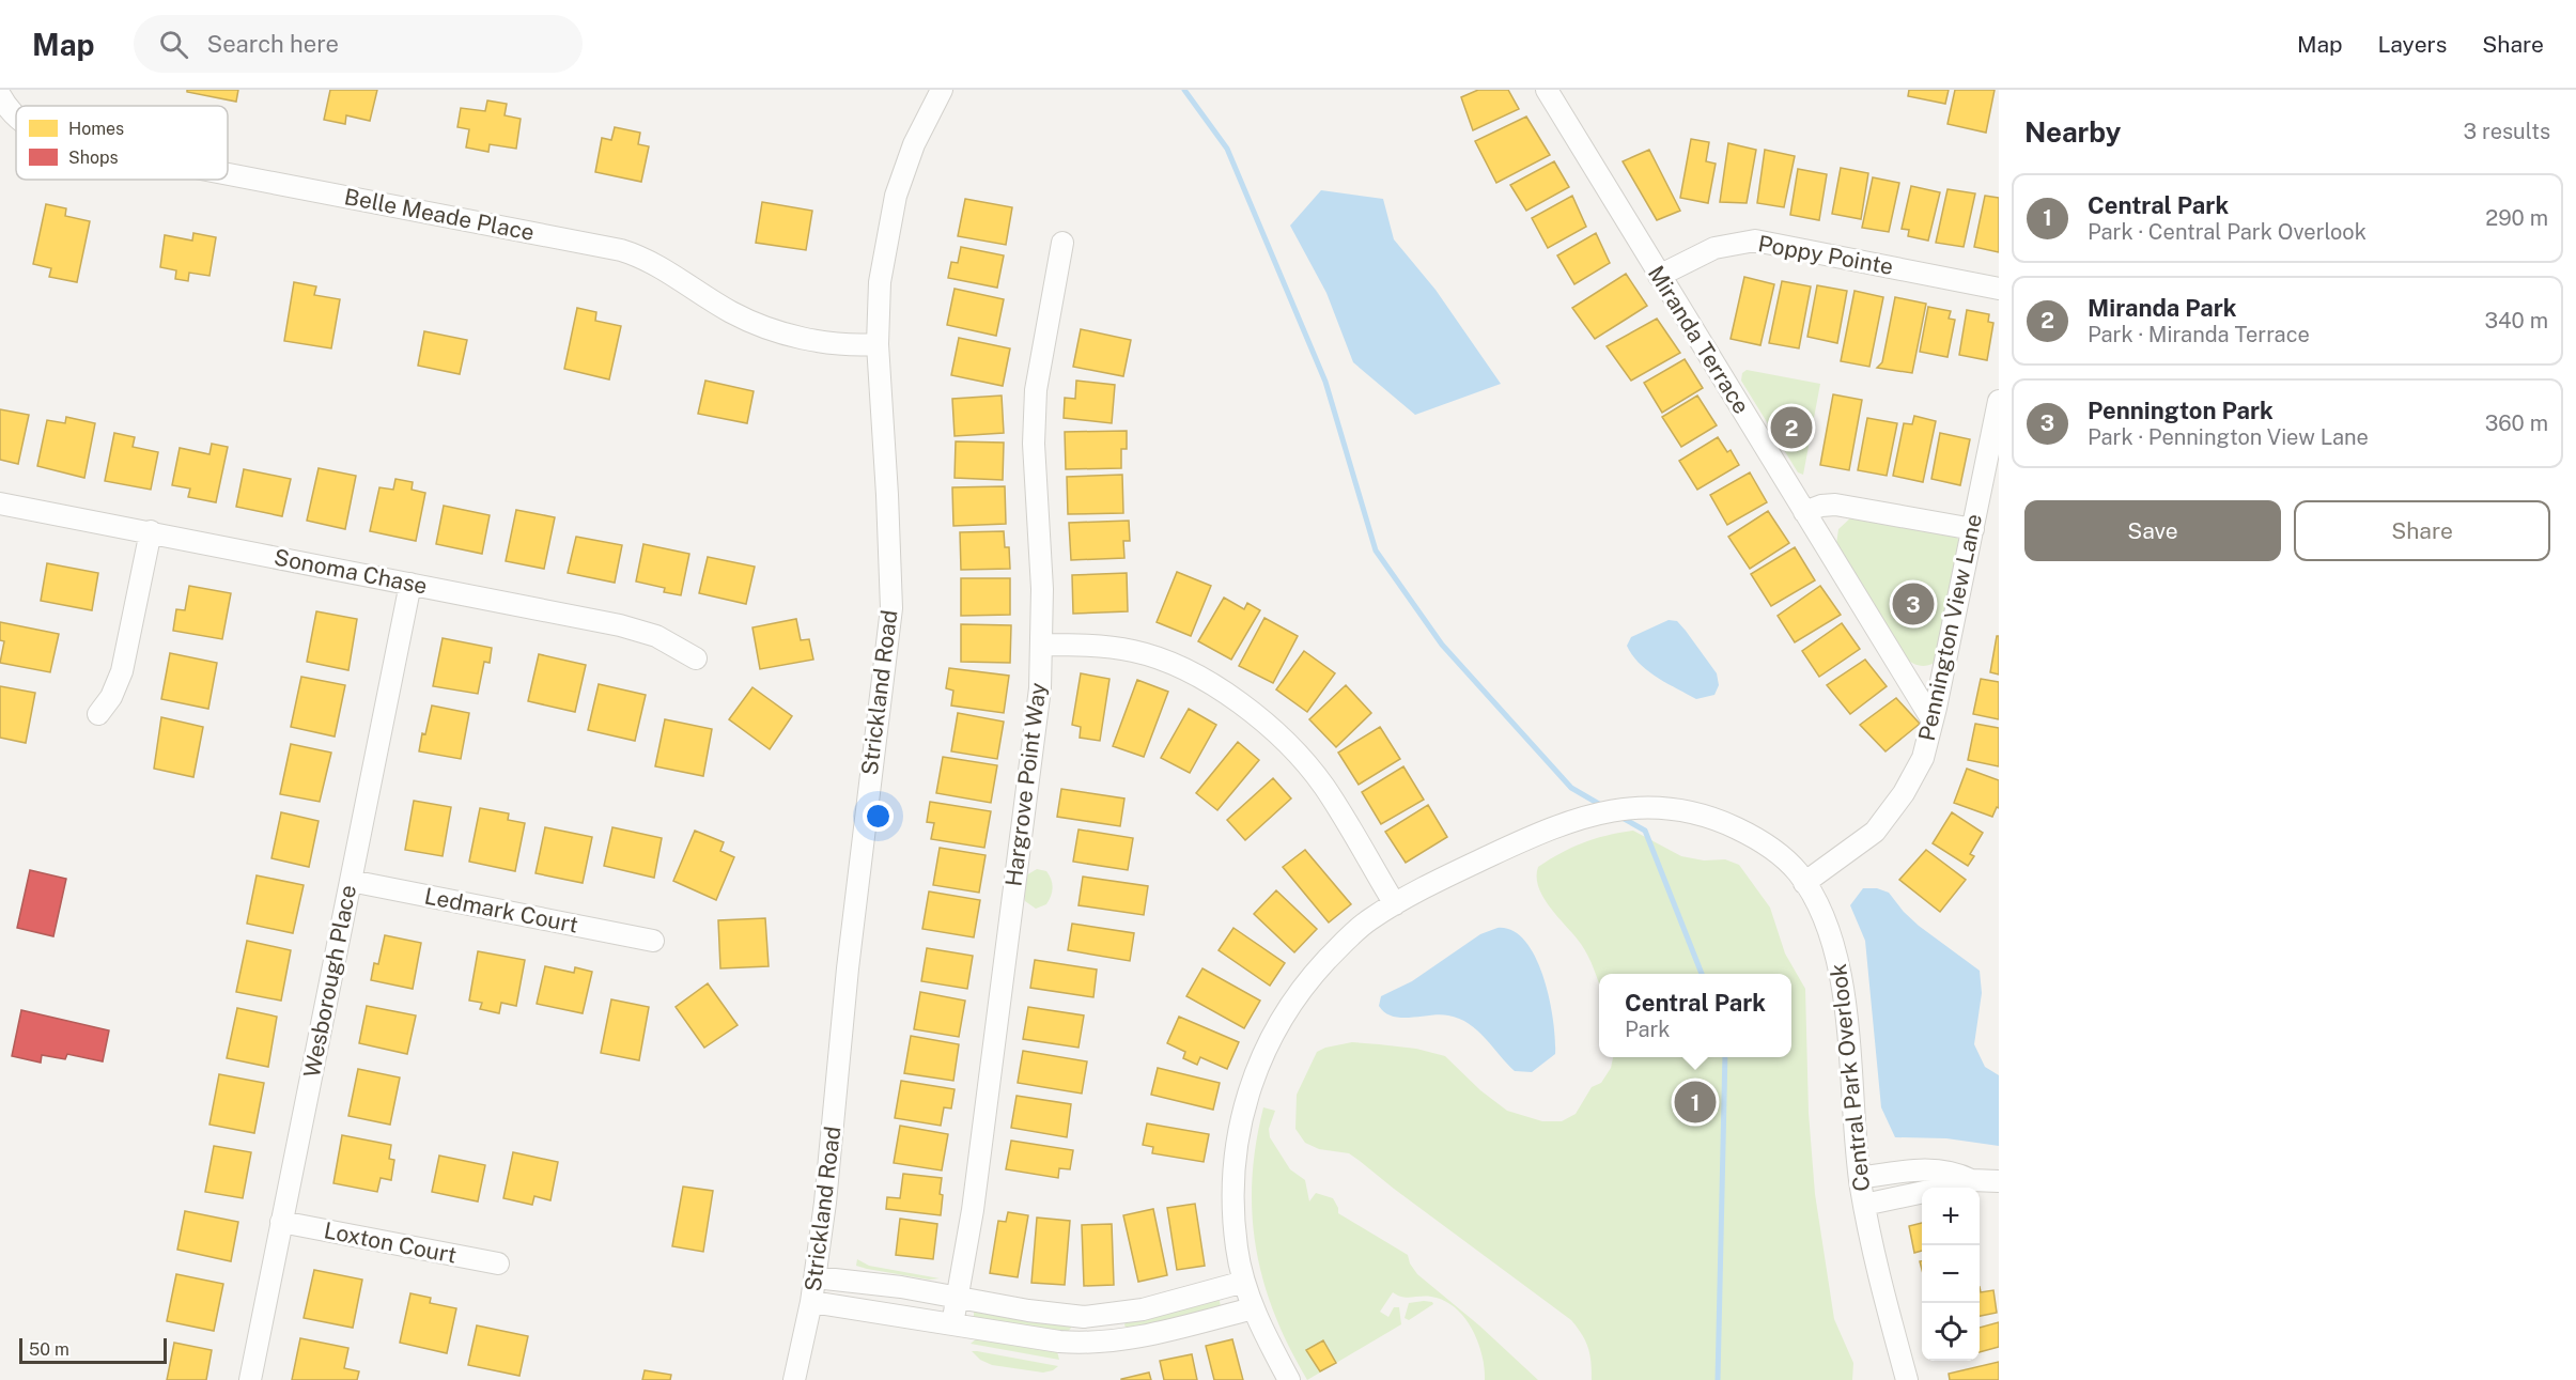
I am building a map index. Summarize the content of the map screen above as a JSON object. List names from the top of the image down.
{
  "streets": {
    "street": [
      "Belle Meade Place",
      "Poppy Pointe",
      "Miranda Terrace",
      "Sonoma Chase",
      "Pennington View Lane",
      "Strickland Road",
      "Hargrove Point Way",
      "Ledmark Court",
      "Wesborough Place",
      "Central Park Overlook",
      "Loxton Court"
    ]
  },
  "crossings": [
    ["Belle Meade Place", "Strickland Road"],
    ["Poppy Pointe", "Miranda Terrace"],
    ["Miranda Terrace", "Pennington View Lane"],
    ["Sonoma Chase", "Wesborough Place"],
    ["Pennington View Lane", "Central Park Overlook"],
    ["Ledmark Court", "Wesborough Place"],
    ["Wesborough Place", "Loxton Court"]
  ],
  "legend": ["Homes", "Shops"],
  "scale_bar": "50 m",
  "page": {
    "header": "Map",
    "search": "Search here",
    "nav": ["Map", "Layers", "Share"],
    "heading": ["Nearby", "3 results"],
    "list": [
      {
        "mark": "1",
        "name": "Central Park",
        "note": "Park · Central Park Overlook",
        "value": "290 m"
      },
      {
        "mark": "2",
        "name": "Miranda Park",
        "note": "Park · Miranda Terrace",
        "value": "340 m"
      },
      {
        "mark": "3",
        "name": "Pennington Park",
        "note": "Park · Pennington View Lane",
        "value": "360 m"
      }
    ],
    "pins": ["2", "3", "1"],
    "buttons": ["Save", "Share"],
    "popup": ["Central Park", "Park"],
    "map_buttons": ["+", "−"],
    "scale": "50 m"
  }
}
